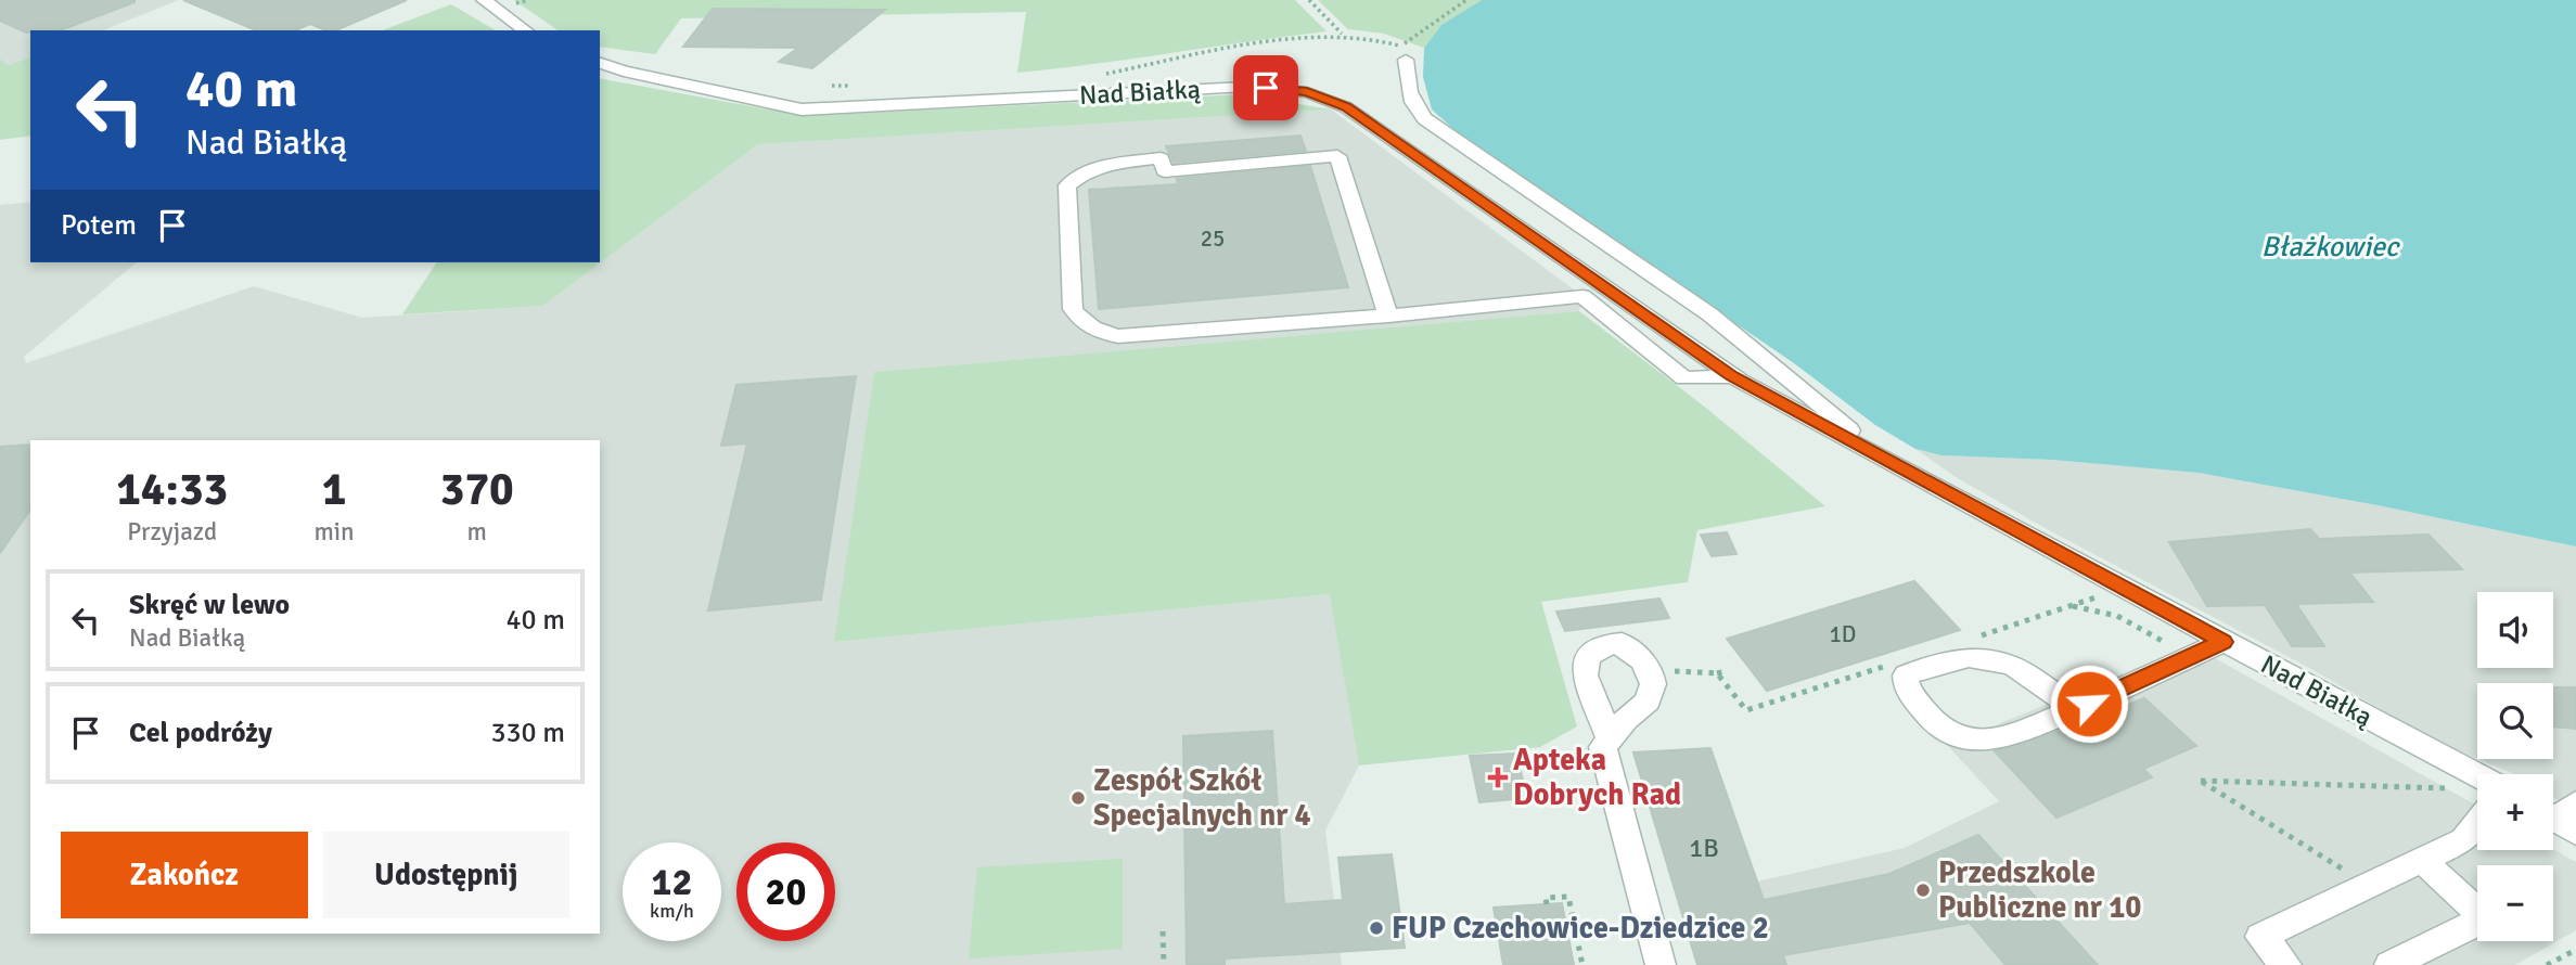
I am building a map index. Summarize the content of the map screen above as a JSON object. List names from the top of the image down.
{
  "streets": {
    "street": ["Nad Białką"]
  },
  "water": ["Błażkowiec"],
  "places": {
    "health": ["Apteka Dobrych Rad"],
    "other": ["Zespół Szkół Specjalnych nr 4", "Przedszkole Publiczne nr 10", "FUP Czechowice-Dziedzice 2"]
  },
  "house_numbers": ["25", "1D", "1B"],
  "page": {
    "turn": ["40 m", "Nad Białką"],
    "then": "Potem",
    "eta": [
      "14:33",
      "Przyjazd",
      "1",
      "min",
      "370",
      "m"
    ],
    "list": [
      {
        "name": "Skręć w lewo",
        "note": "Nad Białką",
        "value": "40 m"
      },
      {
        "name": "Cel podróży",
        "value": "330 m"
      }
    ],
    "map_buttons": ["+", "−"],
    "buttons": ["Zakończ", "Udostępnij"],
    "speed": "12 km/h",
    "limit": "20"
  }
}
